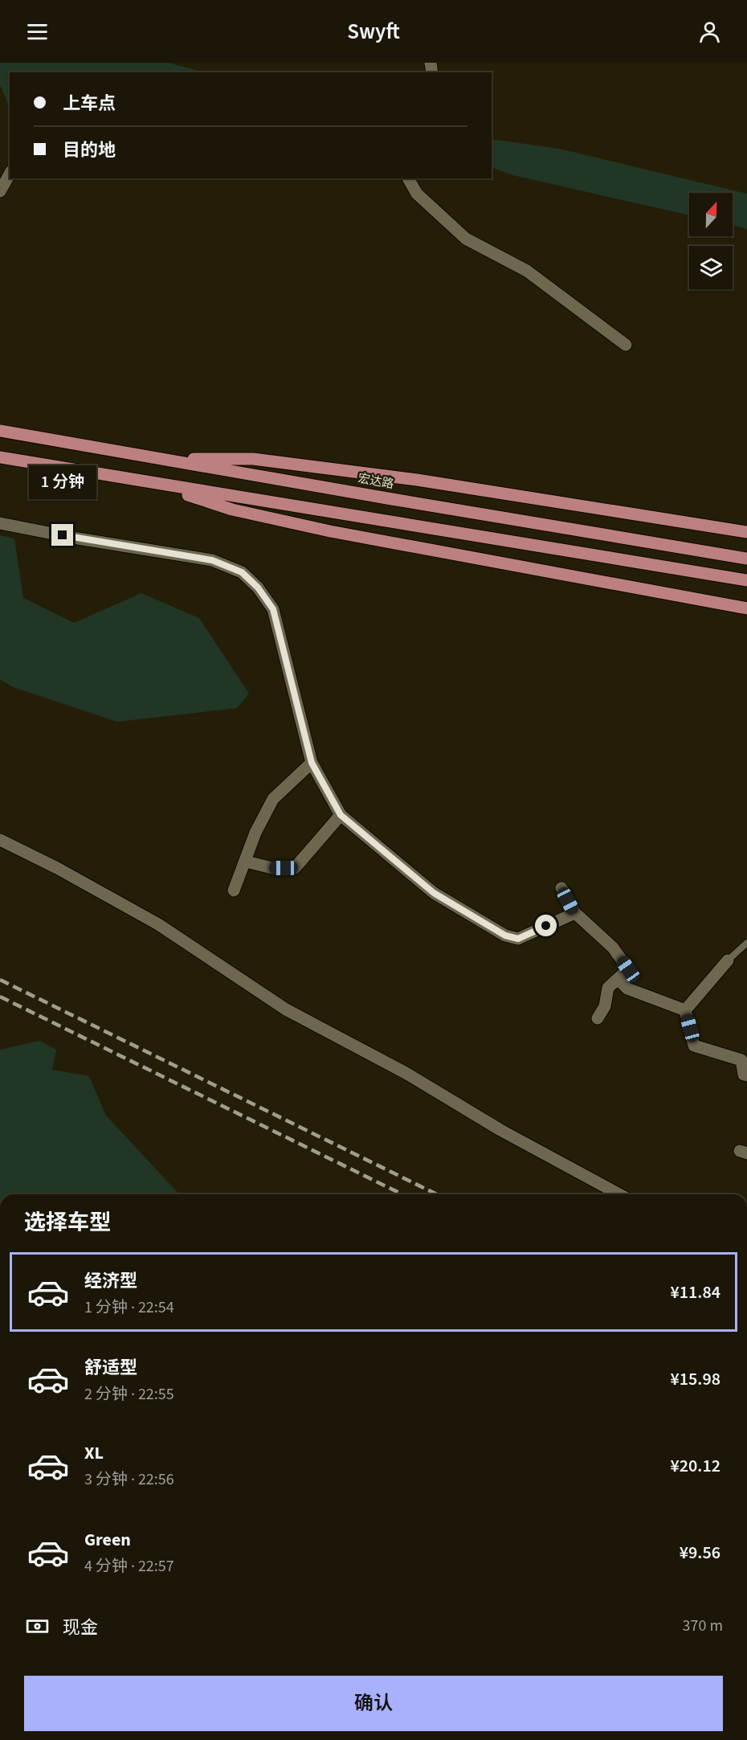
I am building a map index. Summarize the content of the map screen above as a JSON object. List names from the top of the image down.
{
  "streets": {
    "main road": ["宏达路"]
  },
  "north": "top",
  "page": {
    "header": "Swyft",
    "banner": ["上车点", "目的地"],
    "bubble": "1 分钟",
    "heading": "选择车型",
    "list": [
      {
        "name": "经济型",
        "note": "1 分钟 · 22:54",
        "value": "¥11.84"
      },
      {
        "name": "舒适型",
        "note": "2 分钟 · 22:55",
        "value": "¥15.98"
      },
      {
        "name": "XL",
        "note": "3 分钟 · 22:56",
        "value": "¥20.12"
      },
      {
        "name": "Green",
        "note": "4 分钟 · 22:57",
        "value": "¥9.56"
      }
    ],
    "pay": ["现金", "370 m"],
    "buttons": "确认"
  }
}
